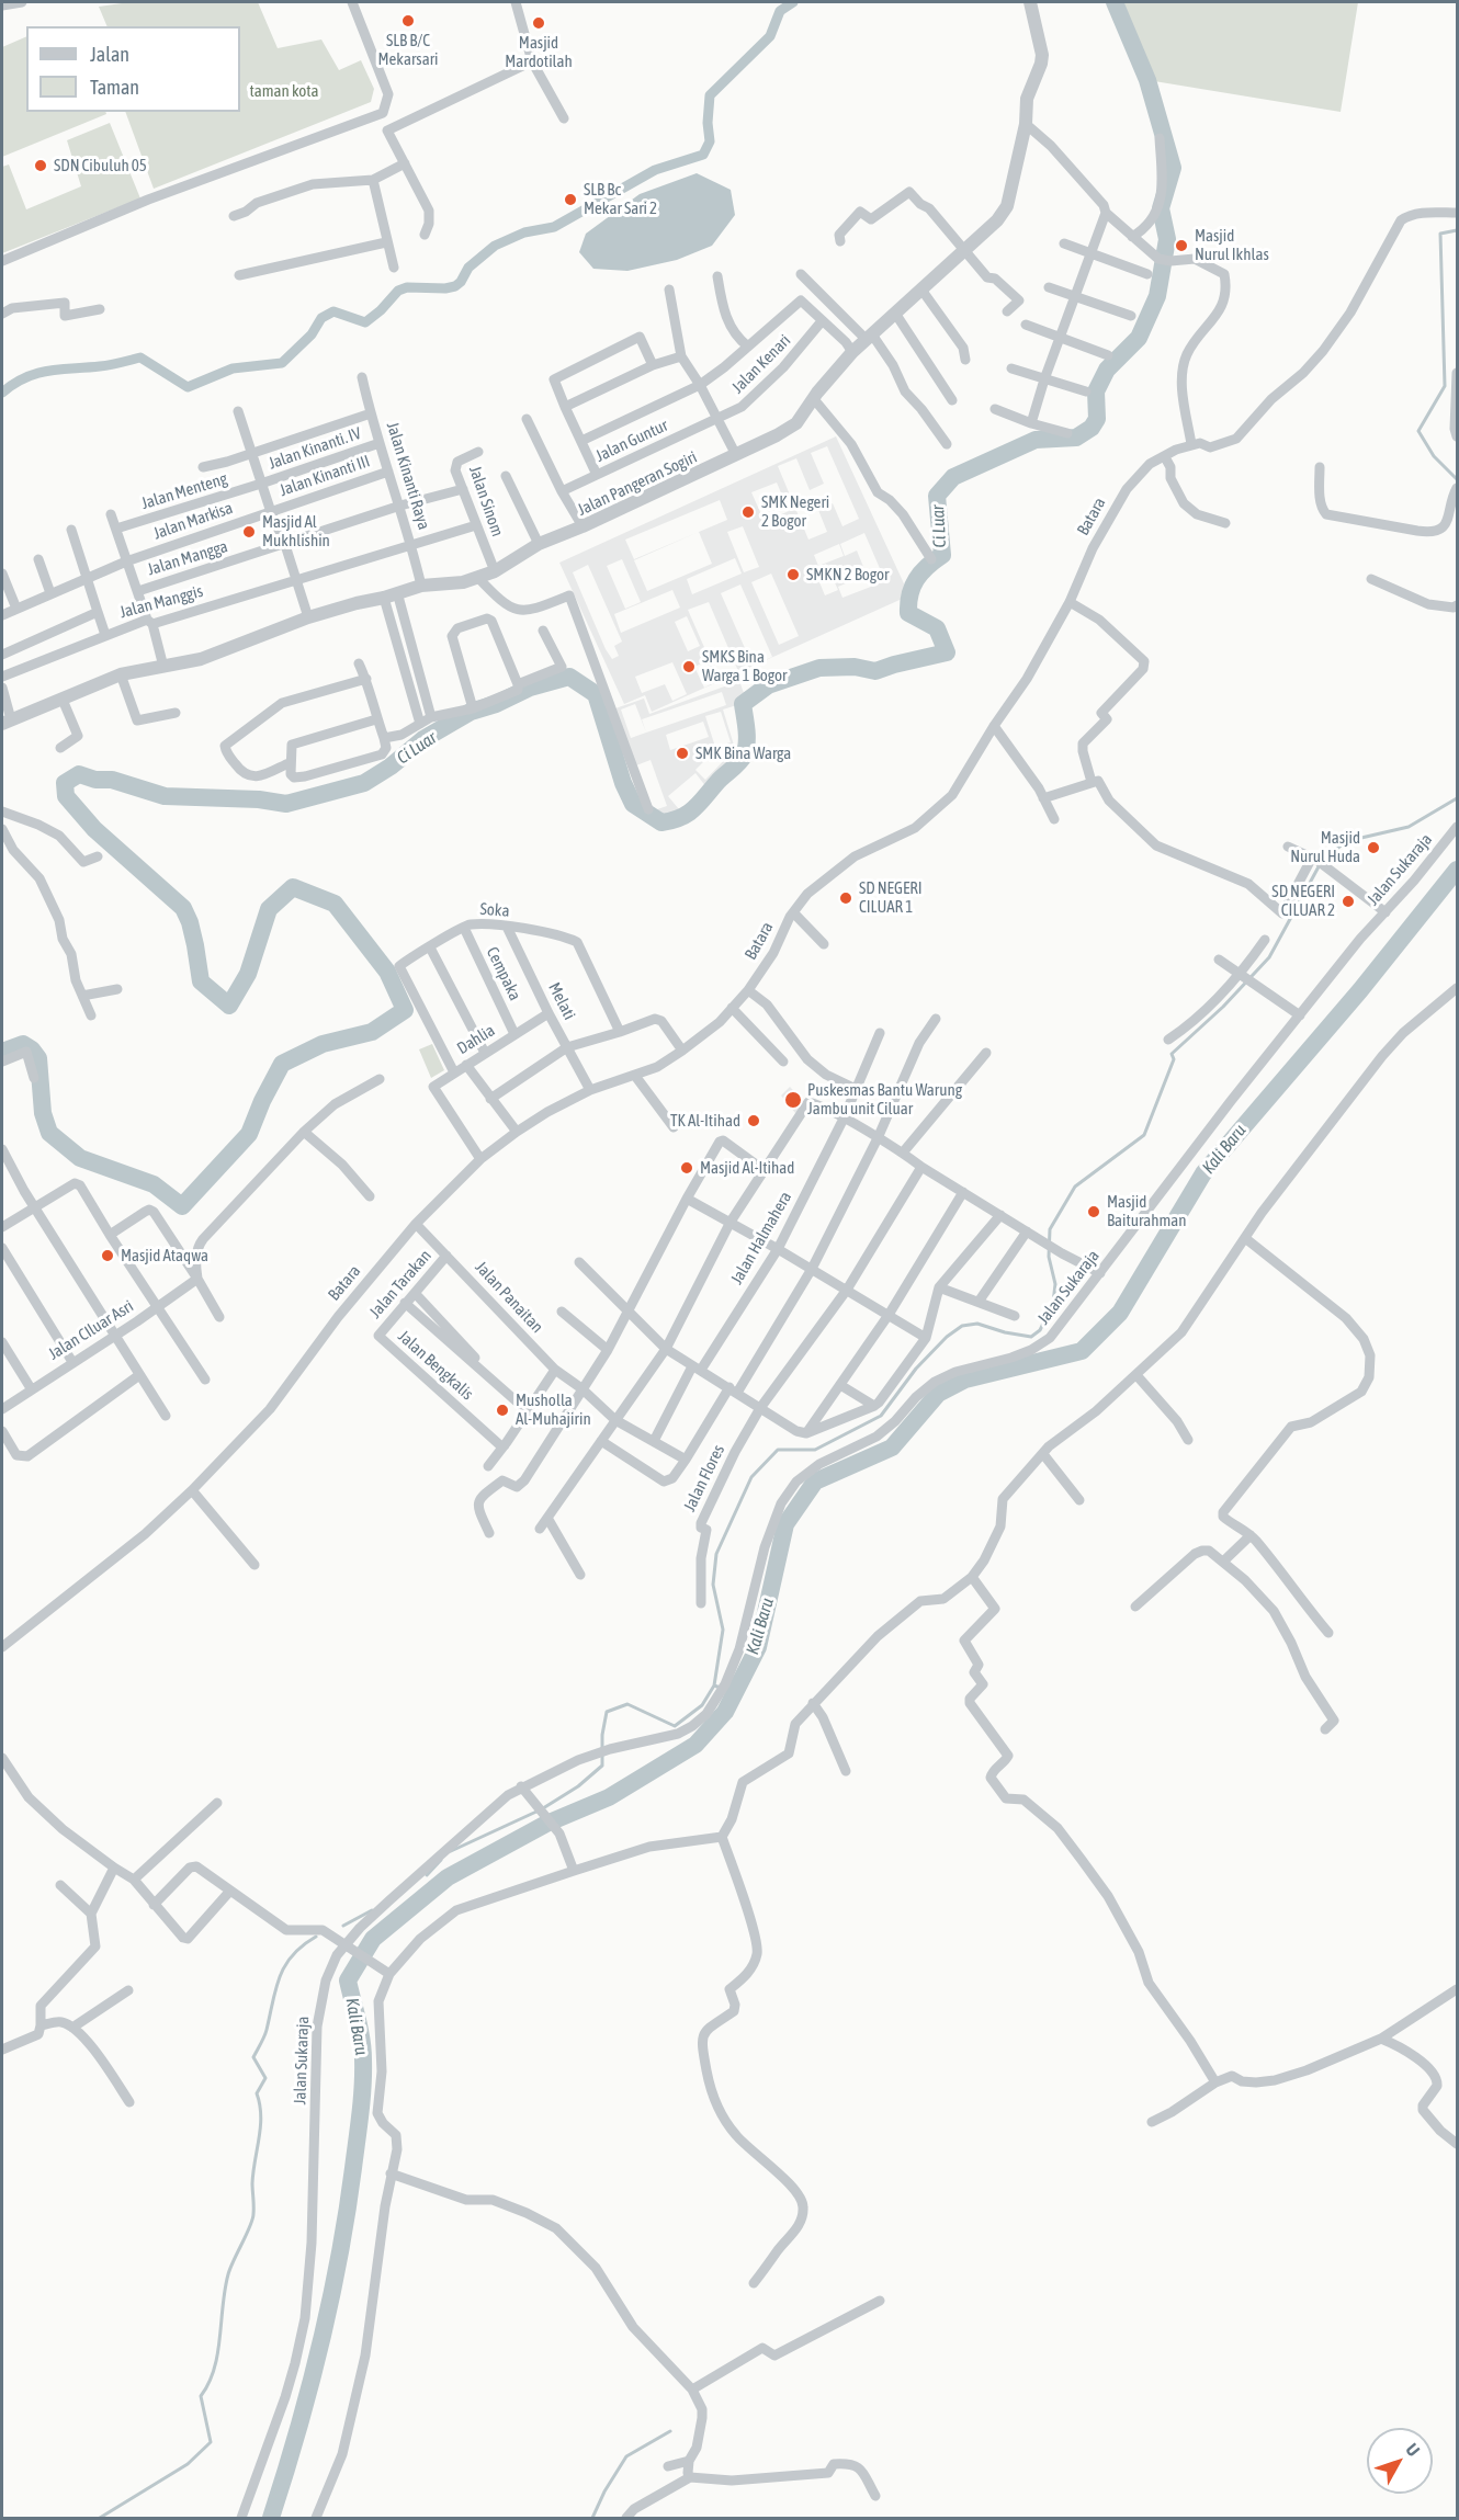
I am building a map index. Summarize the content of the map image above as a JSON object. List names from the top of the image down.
{
  "streets": {
    "street": [
      "Jalan Kenari",
      "Jalan Guntur",
      "Jalan Kinanti. IV",
      "Jalan Kinanti III",
      "Jalan Kinanti Raya",
      "Jalan Pangeran Sogiri",
      "Jalan Menteng",
      "Jalan Sinom",
      "Batara",
      "Jalan Markisa",
      "Jalan Mangga",
      "Jalan Manggis",
      "Jalan Sukaraja",
      "Soka",
      "Cempaka",
      "Melati",
      "Dahlia",
      "Jalan Halmahera",
      "Jalan Tarakan",
      "Jalan Panaitan",
      "Jalan CIluar Asri",
      "Jalan Bengkalis",
      "Jalan Flores"
    ]
  },
  "crossings": [
    ["Jalan Kenari", "Jalan Guntur"],
    ["Jalan Kinanti. IV", "Jalan Kinanti Raya"],
    ["Jalan Kinanti. IV", "Jalan Menteng"],
    ["Jalan Kinanti III", "Jalan Kinanti Raya"],
    ["Jalan Kinanti III", "Jalan Markisa"],
    ["Jalan Kinanti Raya", "Jalan Pangeran Sogiri"],
    ["Jalan Kinanti Raya", "Jalan Mangga"],
    ["Jalan Kinanti Raya", "Jalan Manggis"],
    ["Jalan Pangeran Sogiri", "Jalan Sinom"],
    ["Jalan Sinom", "Jalan Mangga"],
    ["Jalan Sinom", "Jalan Manggis"],
    ["Batara", "Melati"],
    ["Batara", "Dahlia"],
    ["Batara", "Jalan Panaitan"],
    ["Soka", "Cempaka"],
    ["Soka", "Melati"],
    ["Soka", "Dahlia"],
    ["Cempaka", "Dahlia"],
    ["Melati", "Dahlia"],
    ["Jalan Halmahera", "Jalan Panaitan"],
    ["Jalan Tarakan", "Jalan Panaitan"],
    ["Jalan Tarakan", "Jalan Bengkalis"]
  ],
  "water": ["Ci Luar", "Kali Baru"],
  "parks": ["taman kota"],
  "places": [
    "SLB B/C Mekarsari",
    "Masjid Mardotilah",
    "SDN Cibuluh 05",
    "SLB Bc Mekar Sari 2",
    "Masjid Nurul Ikhlas",
    "SMK Negeri 2 Bogor",
    "Masjid Al Mukhlishin",
    "SMKN 2 Bogor",
    "SMKS Bina Warga 1 Bogor",
    "SMK Bina Warga",
    "Masjid Nurul Huda",
    "SD NEGERI CILUAR 1",
    "SD NEGERI CILUAR 2",
    "Puskesmas Bantu Warung Jambu unit Ciluar",
    "TK Al-Itihad",
    "Masjid Al-Itihad",
    "Masjid Baiturahman",
    "Masjid Ataqwa",
    "Musholla Al-Muhajirin"
  ],
  "legend": ["Jalan", "Taman"],
  "north": "top right"
}
